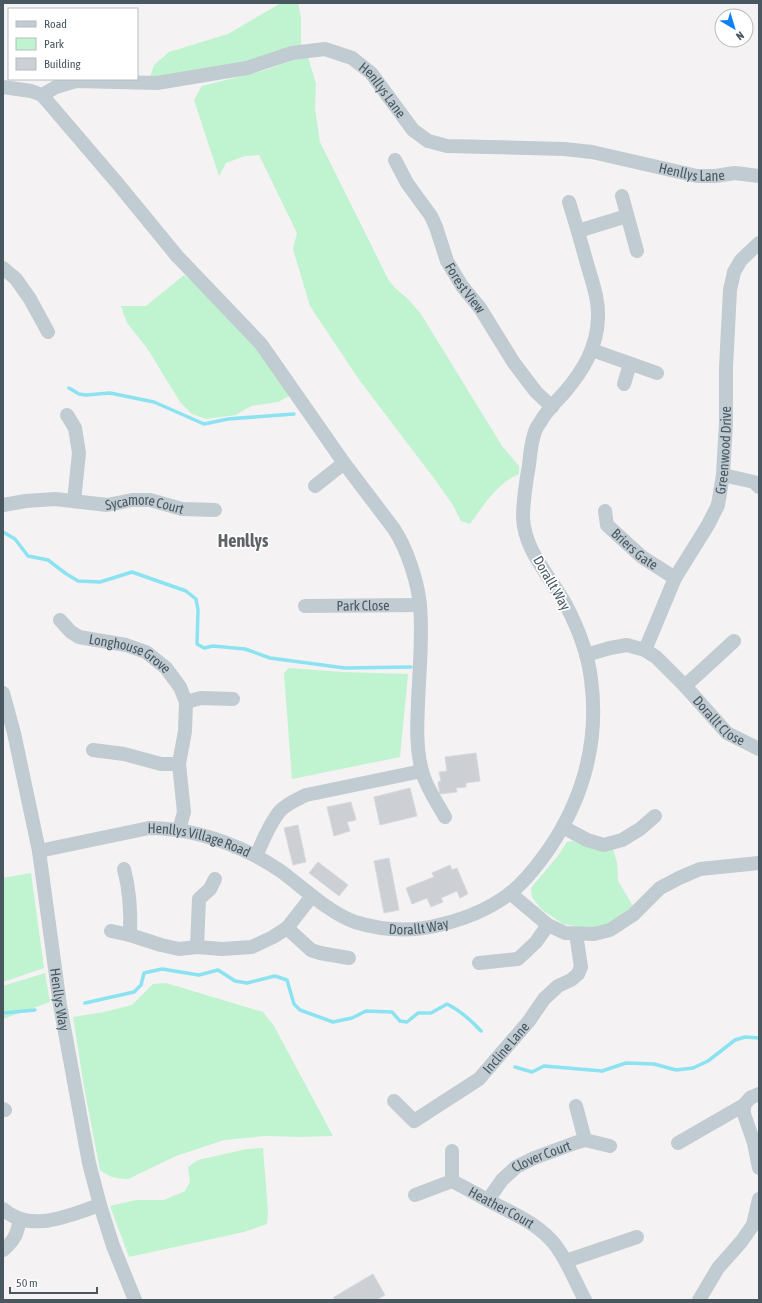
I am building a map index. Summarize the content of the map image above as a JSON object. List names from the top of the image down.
{
  "streets": {
    "street": [
      "Henllys Lane",
      "Forest View",
      "Greenwood Drive",
      "Sycamore Court",
      "Briers Gate",
      "Dorallt Way",
      "Park Close",
      "Longhouse Grove",
      "Dorallt Close",
      "Henllys Village Road",
      "Henllys Way",
      "Incline Lane",
      "Clover Court",
      "Heather Court"
    ]
  },
  "crossings": [
    ["Forest View", "Dorallt Way"],
    ["Greenwood Drive", "Briers Gate"],
    ["Greenwood Drive", "Dorallt Close"],
    ["Dorallt Way", "Dorallt Close"],
    ["Dorallt Way", "Henllys Village Road"],
    ["Longhouse Grove", "Henllys Village Road"],
    ["Henllys Village Road", "Henllys Way"],
    ["Clover Court", "Heather Court"]
  ],
  "districts": ["Henllys"],
  "legend": ["Road", "Park", "Building"],
  "scale_bar": "50 m",
  "north": "bottom right"
}
